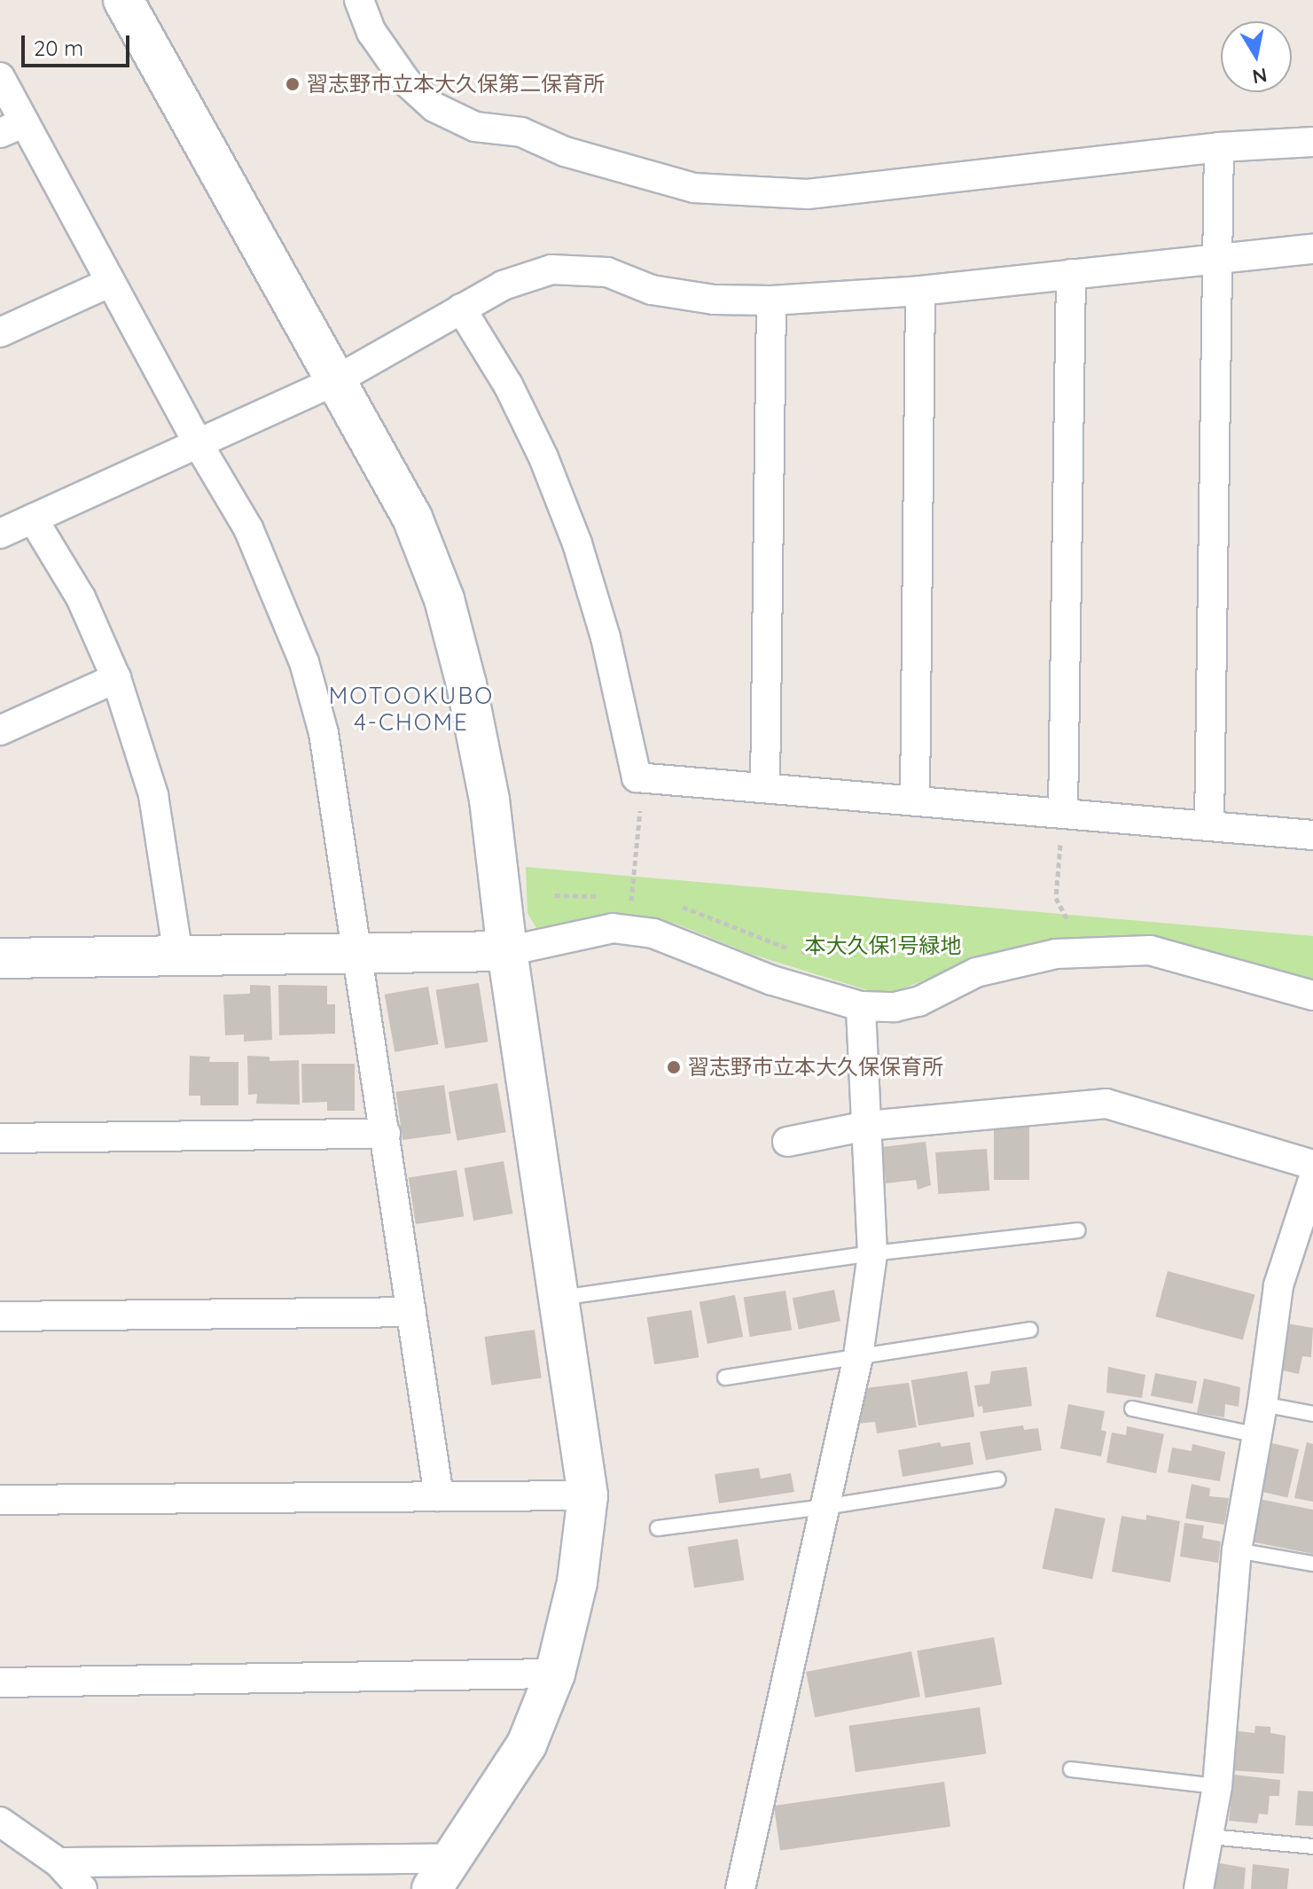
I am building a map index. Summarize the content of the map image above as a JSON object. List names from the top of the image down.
{
  "districts": ["MOTOOKUBO 4-CHOME"],
  "parks": ["本大久保1号緑地"],
  "places": ["習志野市立本大久保第二保育所", "習志野市立本大久保保育所"],
  "scale_bar": "20 m",
  "north": "bottom"
}
